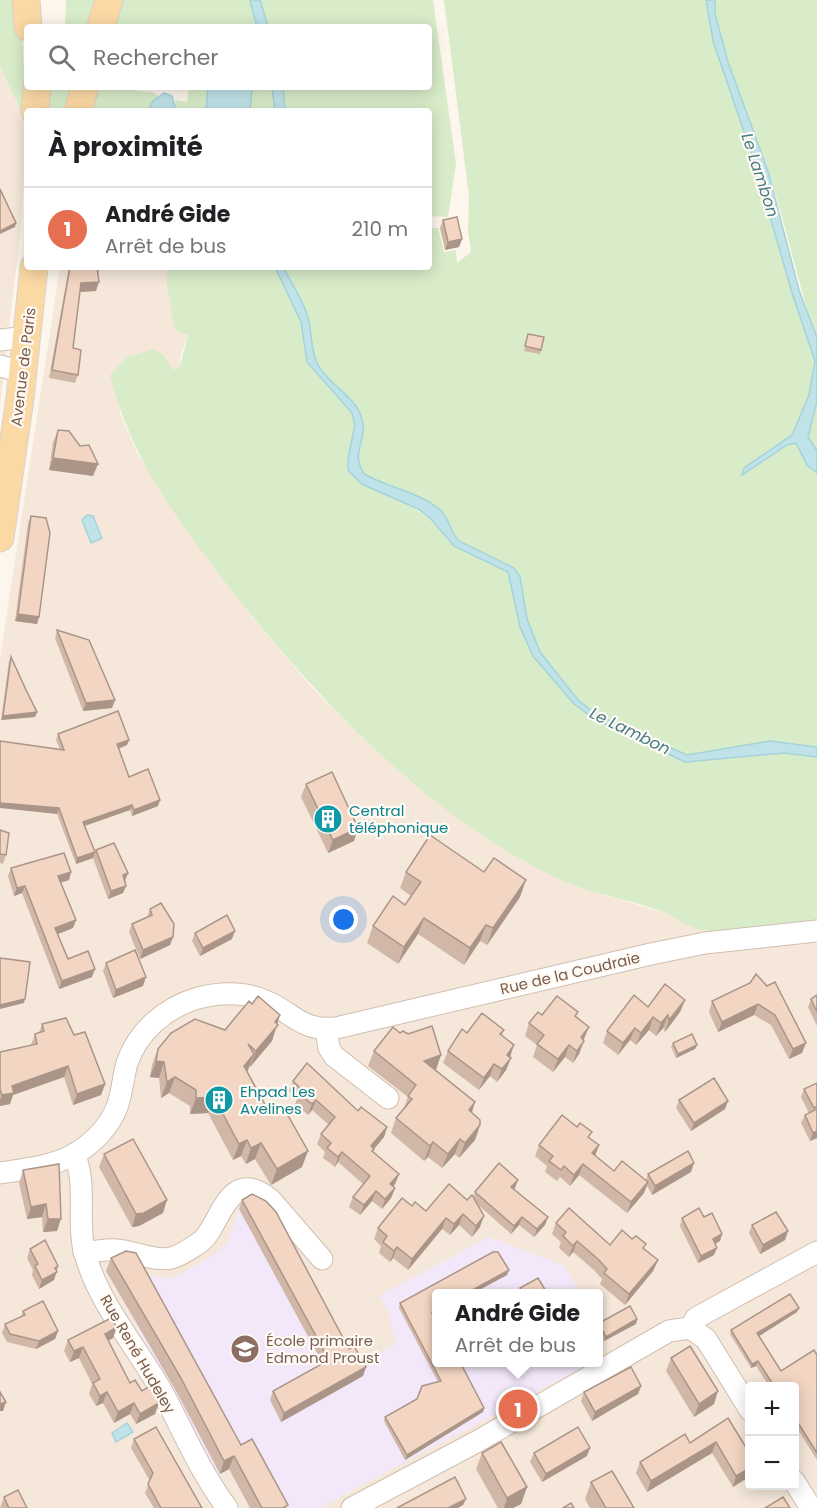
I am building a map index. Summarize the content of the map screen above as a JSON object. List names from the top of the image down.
{
  "streets": {
    "main road": ["Avenue de Paris"],
    "street": ["Rue de la Coudraie", "Rue René Hudeley"]
  },
  "crossings": [
    ["Rue de la Coudraie", "Rue René Hudeley"]
  ],
  "water": ["Le Lambon"],
  "places": {
    "building": ["Central téléphonique", "Ehpad Les Avelines"],
    "school or university": ["École primaire Edmond Proust"]
  },
  "page": {
    "search": "Rechercher",
    "heading": "À proximité",
    "list": [
      {
        "mark": "1",
        "name": "André Gide",
        "note": "Arrêt de bus",
        "value": "210 m"
      }
    ],
    "popup": ["André Gide", "Arrêt de bus"],
    "map_buttons": ["+", "−"],
    "pins": "1"
  }
}
